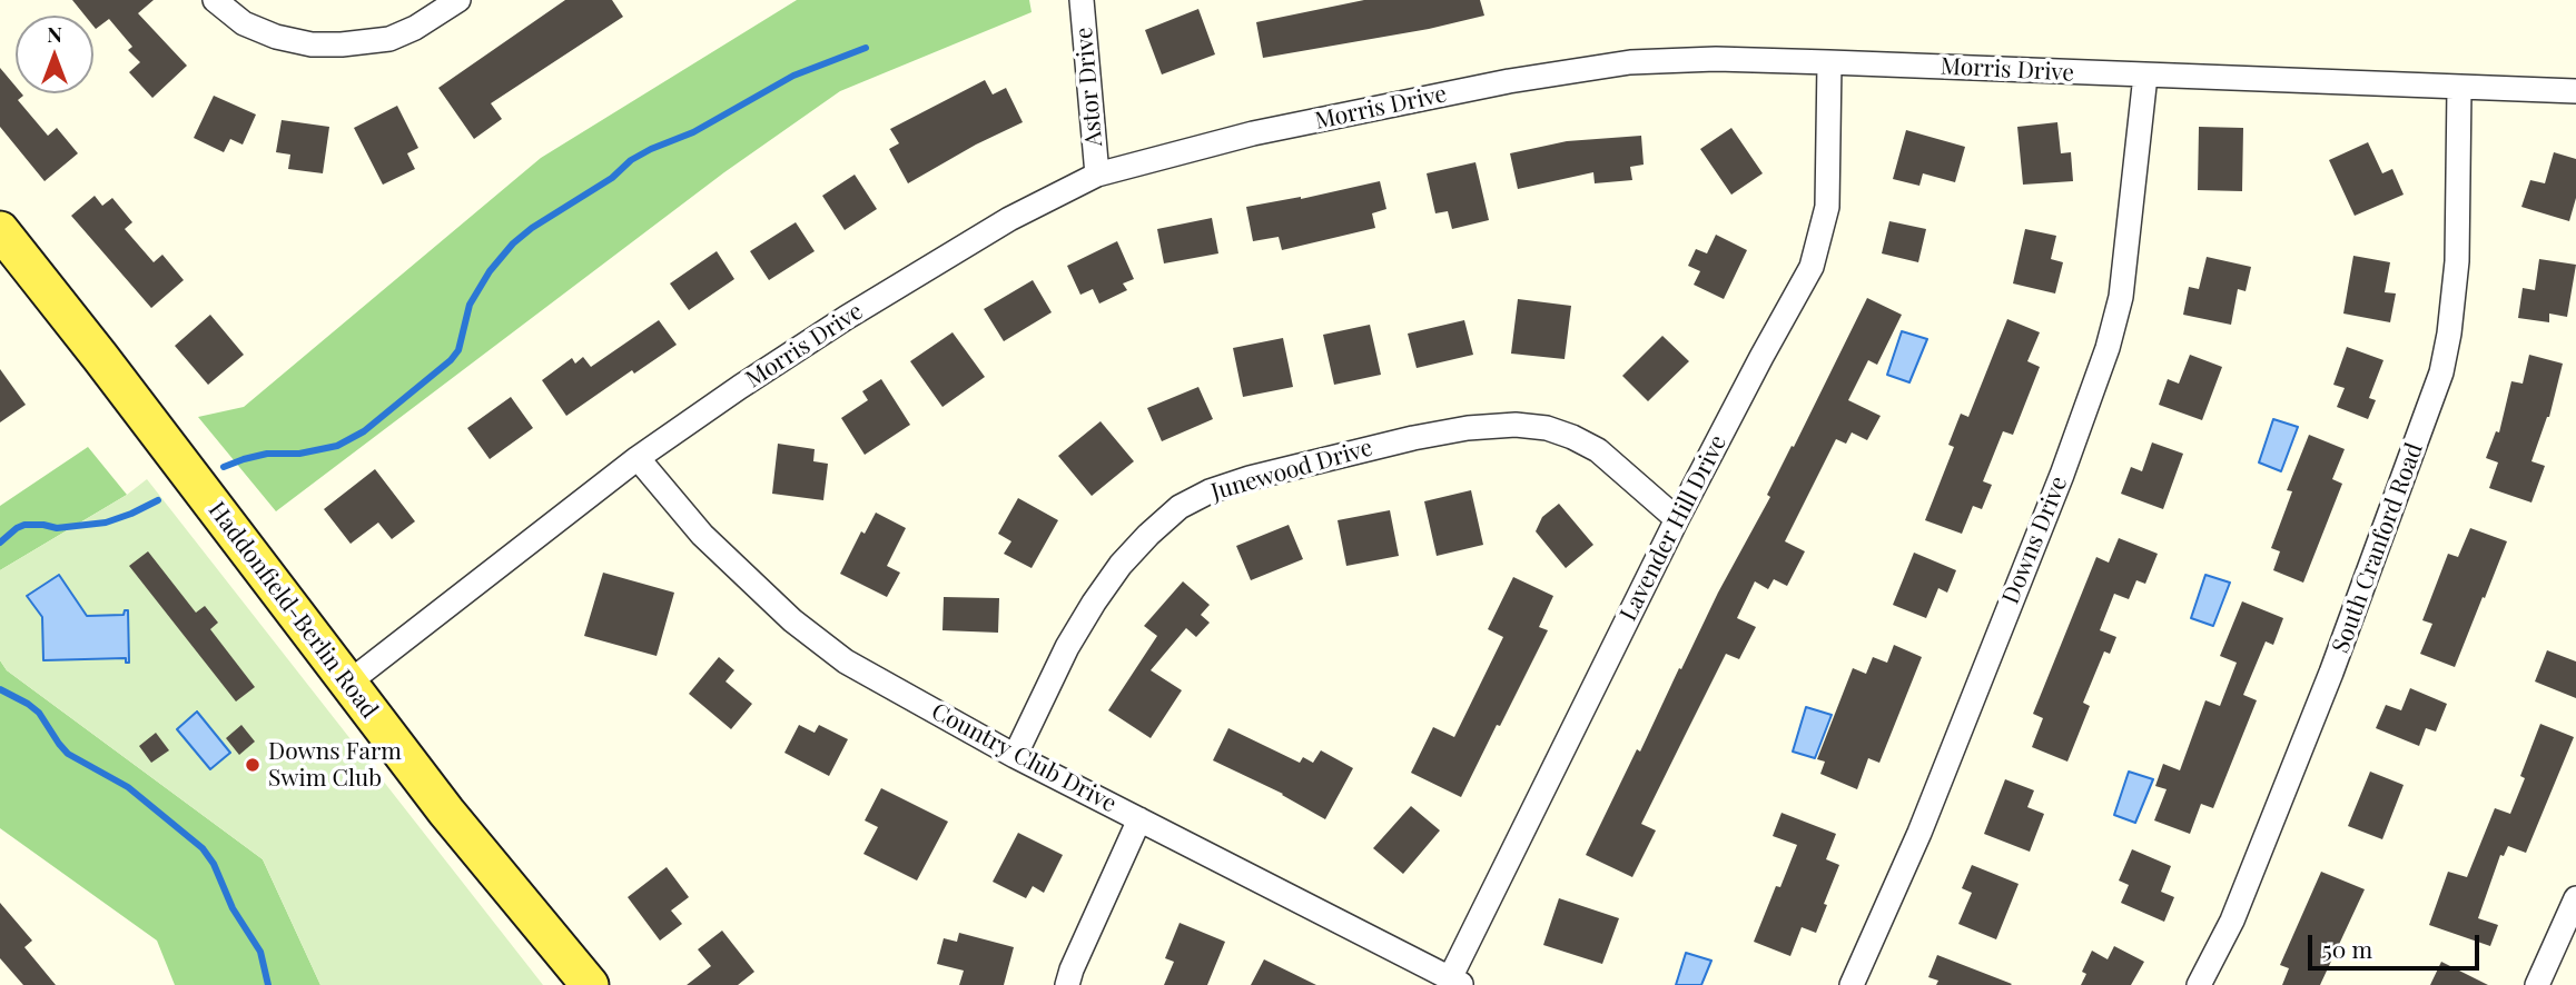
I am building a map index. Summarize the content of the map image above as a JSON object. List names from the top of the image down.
{
  "streets": {
    "main road": ["Haddonfield-Berlin Road"],
    "street": [
      "Morris Drive",
      "Astor Drive",
      "Junewood Drive",
      "Lavender Hill Drive",
      "Downs Drive",
      "South Cranford Road",
      "Country Club Drive"
    ]
  },
  "crossings": [
    ["Morris Drive", "Astor Drive"],
    ["Morris Drive", "Lavender Hill Drive"],
    ["Morris Drive", "Downs Drive"],
    ["Morris Drive", "South Cranford Road"],
    ["Morris Drive", "Haddonfield-Berlin Road"],
    ["Morris Drive", "Country Club Drive"],
    ["Junewood Drive", "Lavender Hill Drive"],
    ["Junewood Drive", "Country Club Drive"],
    ["Lavender Hill Drive", "Country Club Drive"]
  ],
  "places": ["Downs Farm Swim Club"],
  "scale_bar": "50 m",
  "north": "top"
}
